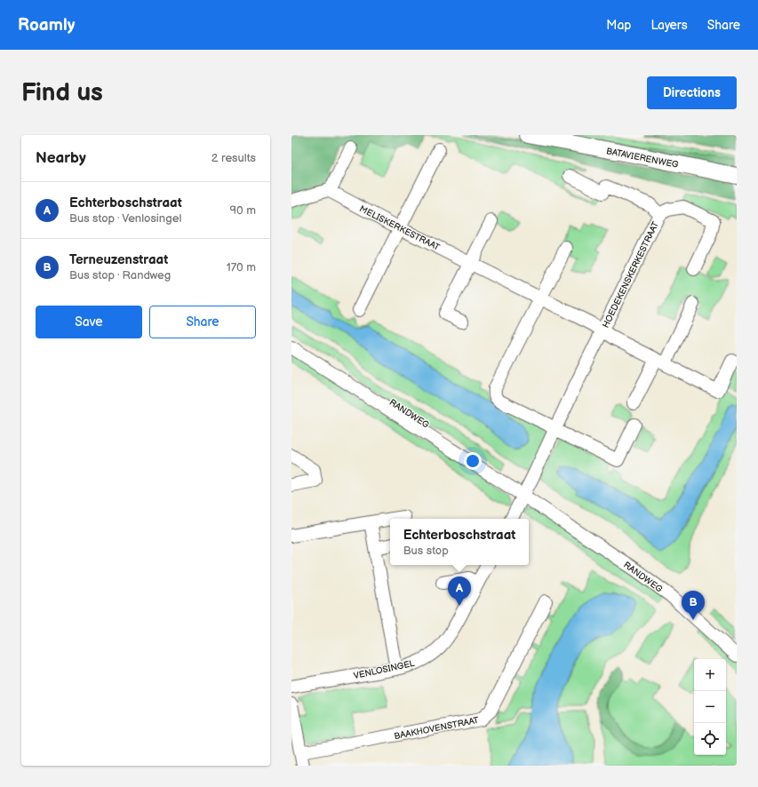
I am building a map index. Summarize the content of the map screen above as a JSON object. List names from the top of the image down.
{
  "streets": {
    "main road": ["BATAVIERENWEG"],
    "street": [
      "MELISKERKESTRAAT",
      "HOEDEKENSKERKESTRAAT",
      "RANDWEG",
      "VENLOSINGEL",
      "BAAKHOVENSTRAAT"
    ]
  },
  "crossings": [
    ["MELISKERKESTRAAT", "HOEDEKENSKERKESTRAAT"],
    ["HOEDEKENSKERKESTRAAT", "RANDWEG"]
  ],
  "page": {
    "header": "Roamly",
    "nav": ["Map", "Layers", "Share"],
    "buttons": [
      "Directions",
      ["Save", "Share"]
    ],
    "title": "Find us",
    "heading": ["Nearby", "2 results"],
    "list": [
      {
        "mark": "A",
        "name": "Echterboschstraat",
        "note": "Bus stop · Venlosingel",
        "value": "90 m"
      },
      {
        "mark": "B",
        "name": "Terneuzenstraat",
        "note": "Bus stop · Randweg",
        "value": "170 m"
      }
    ],
    "popup": ["Echterboschstraat", "Bus stop"],
    "pins": ["A", "B"],
    "map_buttons": ["+", "−"]
  }
}
